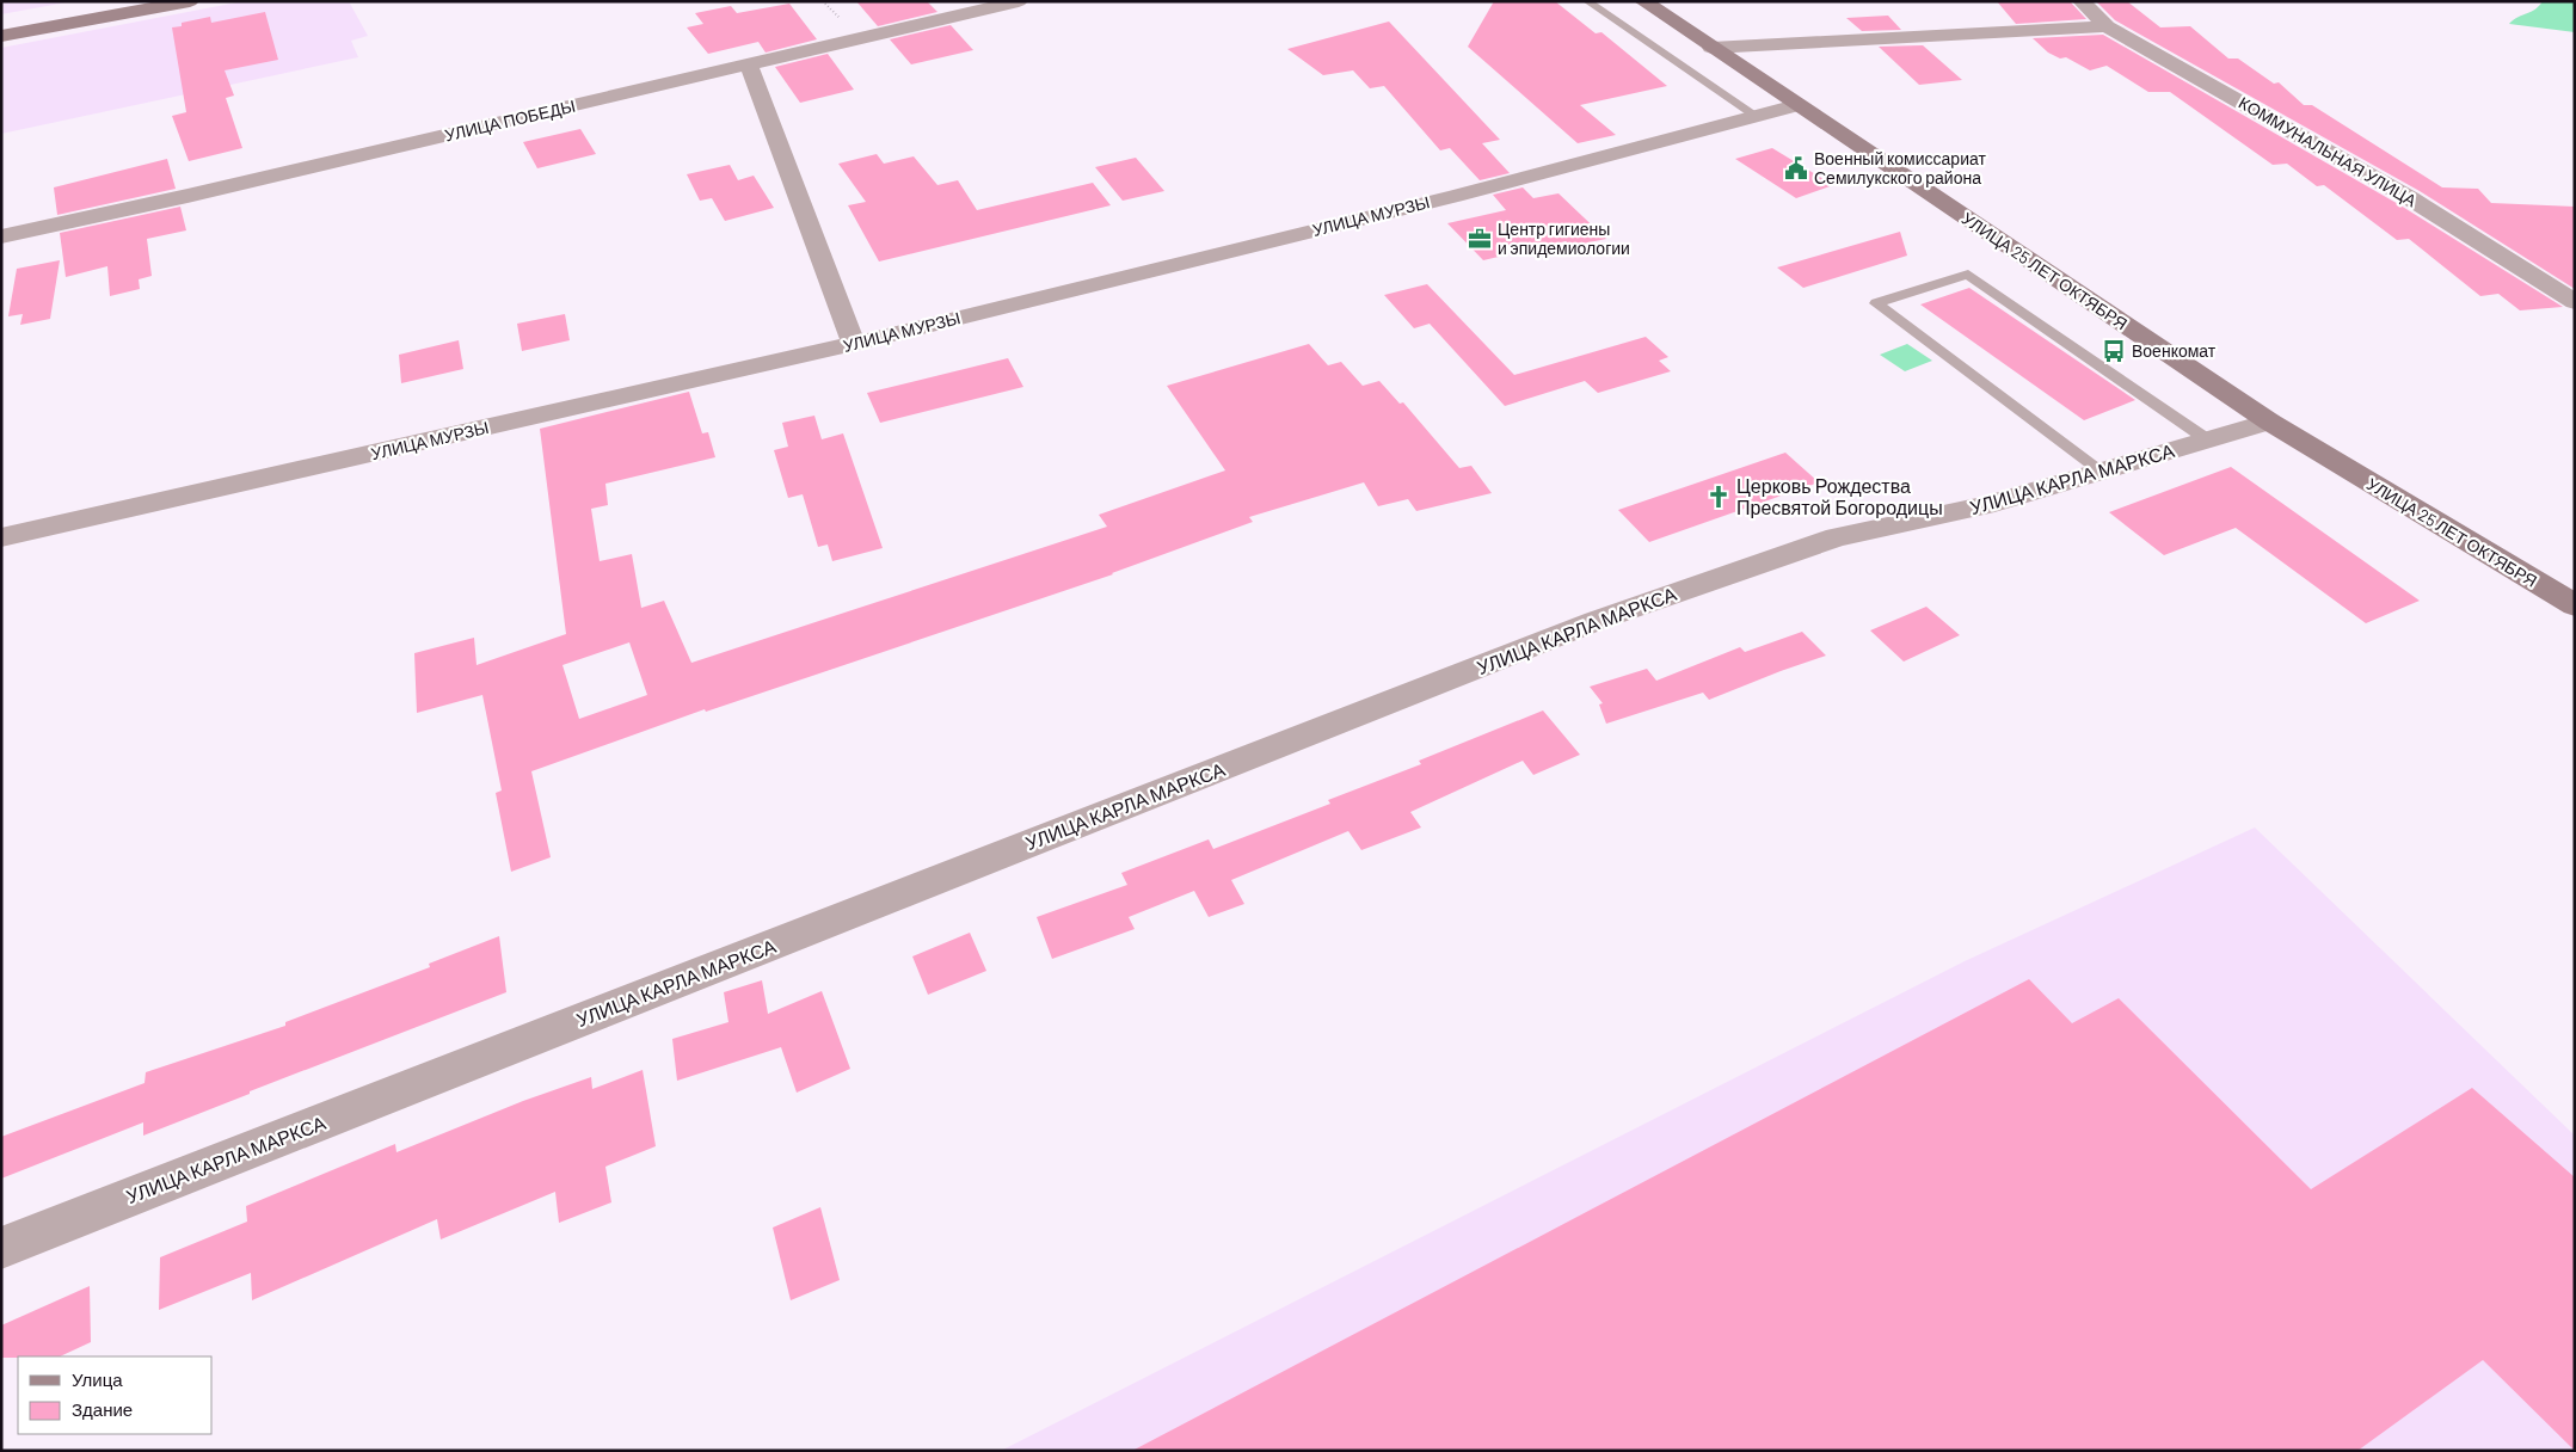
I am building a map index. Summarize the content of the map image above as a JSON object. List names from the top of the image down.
{
  "streets": {
    "street": [
      "УЛИЦА ПОБЕДЫ",
      "КОММУНАЛЬНАЯ УЛИЦА",
      "УЛИЦА МУРЗЫ",
      "УЛИЦА 25 ЛЕТ ОКТЯБРЯ",
      "УЛИЦА КАРЛА МАРКСА"
    ]
  },
  "crossings": [
    ["УЛИЦА МУРЗЫ", "УЛИЦА 25 ЛЕТ ОКТЯБРЯ"],
    ["УЛИЦА 25 ЛЕТ ОКТЯБРЯ", "УЛИЦА КАРЛА МАРКСА"]
  ],
  "places": {
    "public building": ["Военный комиссариат Семилукского района"],
    "office": ["Центр гигиены и эпидемиологии"],
    "bus stop": ["Военкомат"],
    "church": ["Церковь Рождества Пресвятой Богородицы"]
  },
  "legend": ["Улица", "Здание"]
}
